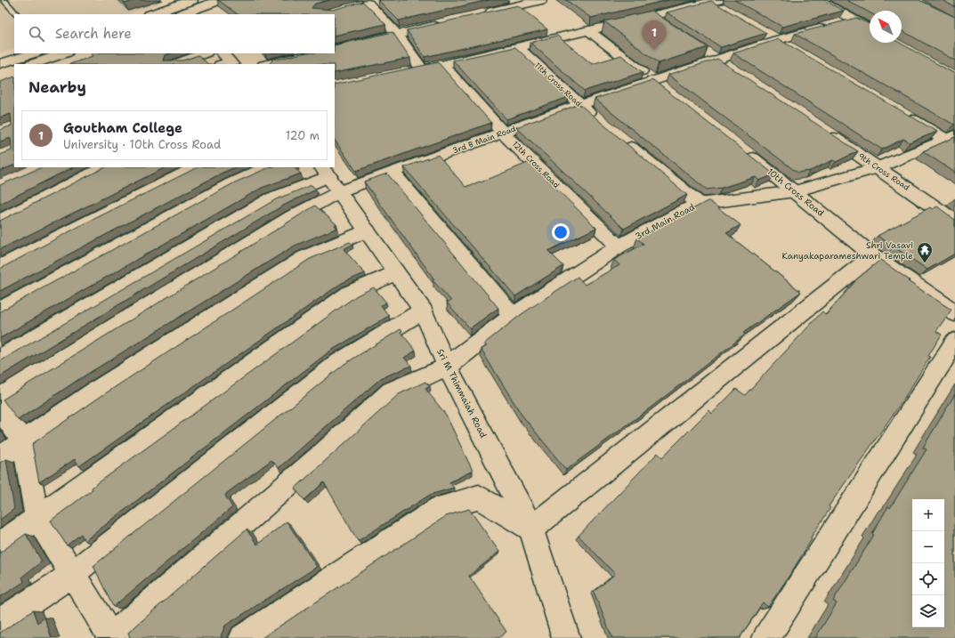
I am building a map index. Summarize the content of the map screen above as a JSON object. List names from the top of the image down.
{
  "streets": {
    "street": [
      "11th Cross Road",
      "3rd B Main Road",
      "12th Cross Road",
      "9th Cross Road",
      "10th Cross Road",
      "3rd Main Road",
      "Sri M Thimmaiah Road"
    ]
  },
  "crossings": [
    ["11th Cross Road", "3rd B Main Road"],
    ["3rd B Main Road", "12th Cross Road"],
    ["3rd B Main Road", "Sri M Thimmaiah Road"],
    ["12th Cross Road", "3rd Main Road"],
    ["9th Cross Road", "3rd Main Road"],
    ["10th Cross Road", "3rd Main Road"],
    ["3rd Main Road", "Sri M Thimmaiah Road"]
  ],
  "places": {
    "temple": ["Shri Vasavi Kanyakaparameshwari Temple"]
  },
  "north": "top left",
  "page": {
    "search": "Search here",
    "pins": "1",
    "heading": "Nearby",
    "list": [
      {
        "mark": "1",
        "name": "Goutham College",
        "note": "University · 10th Cross Road",
        "value": "120 m"
      }
    ],
    "map_buttons": ["+", "−"]
  }
}
